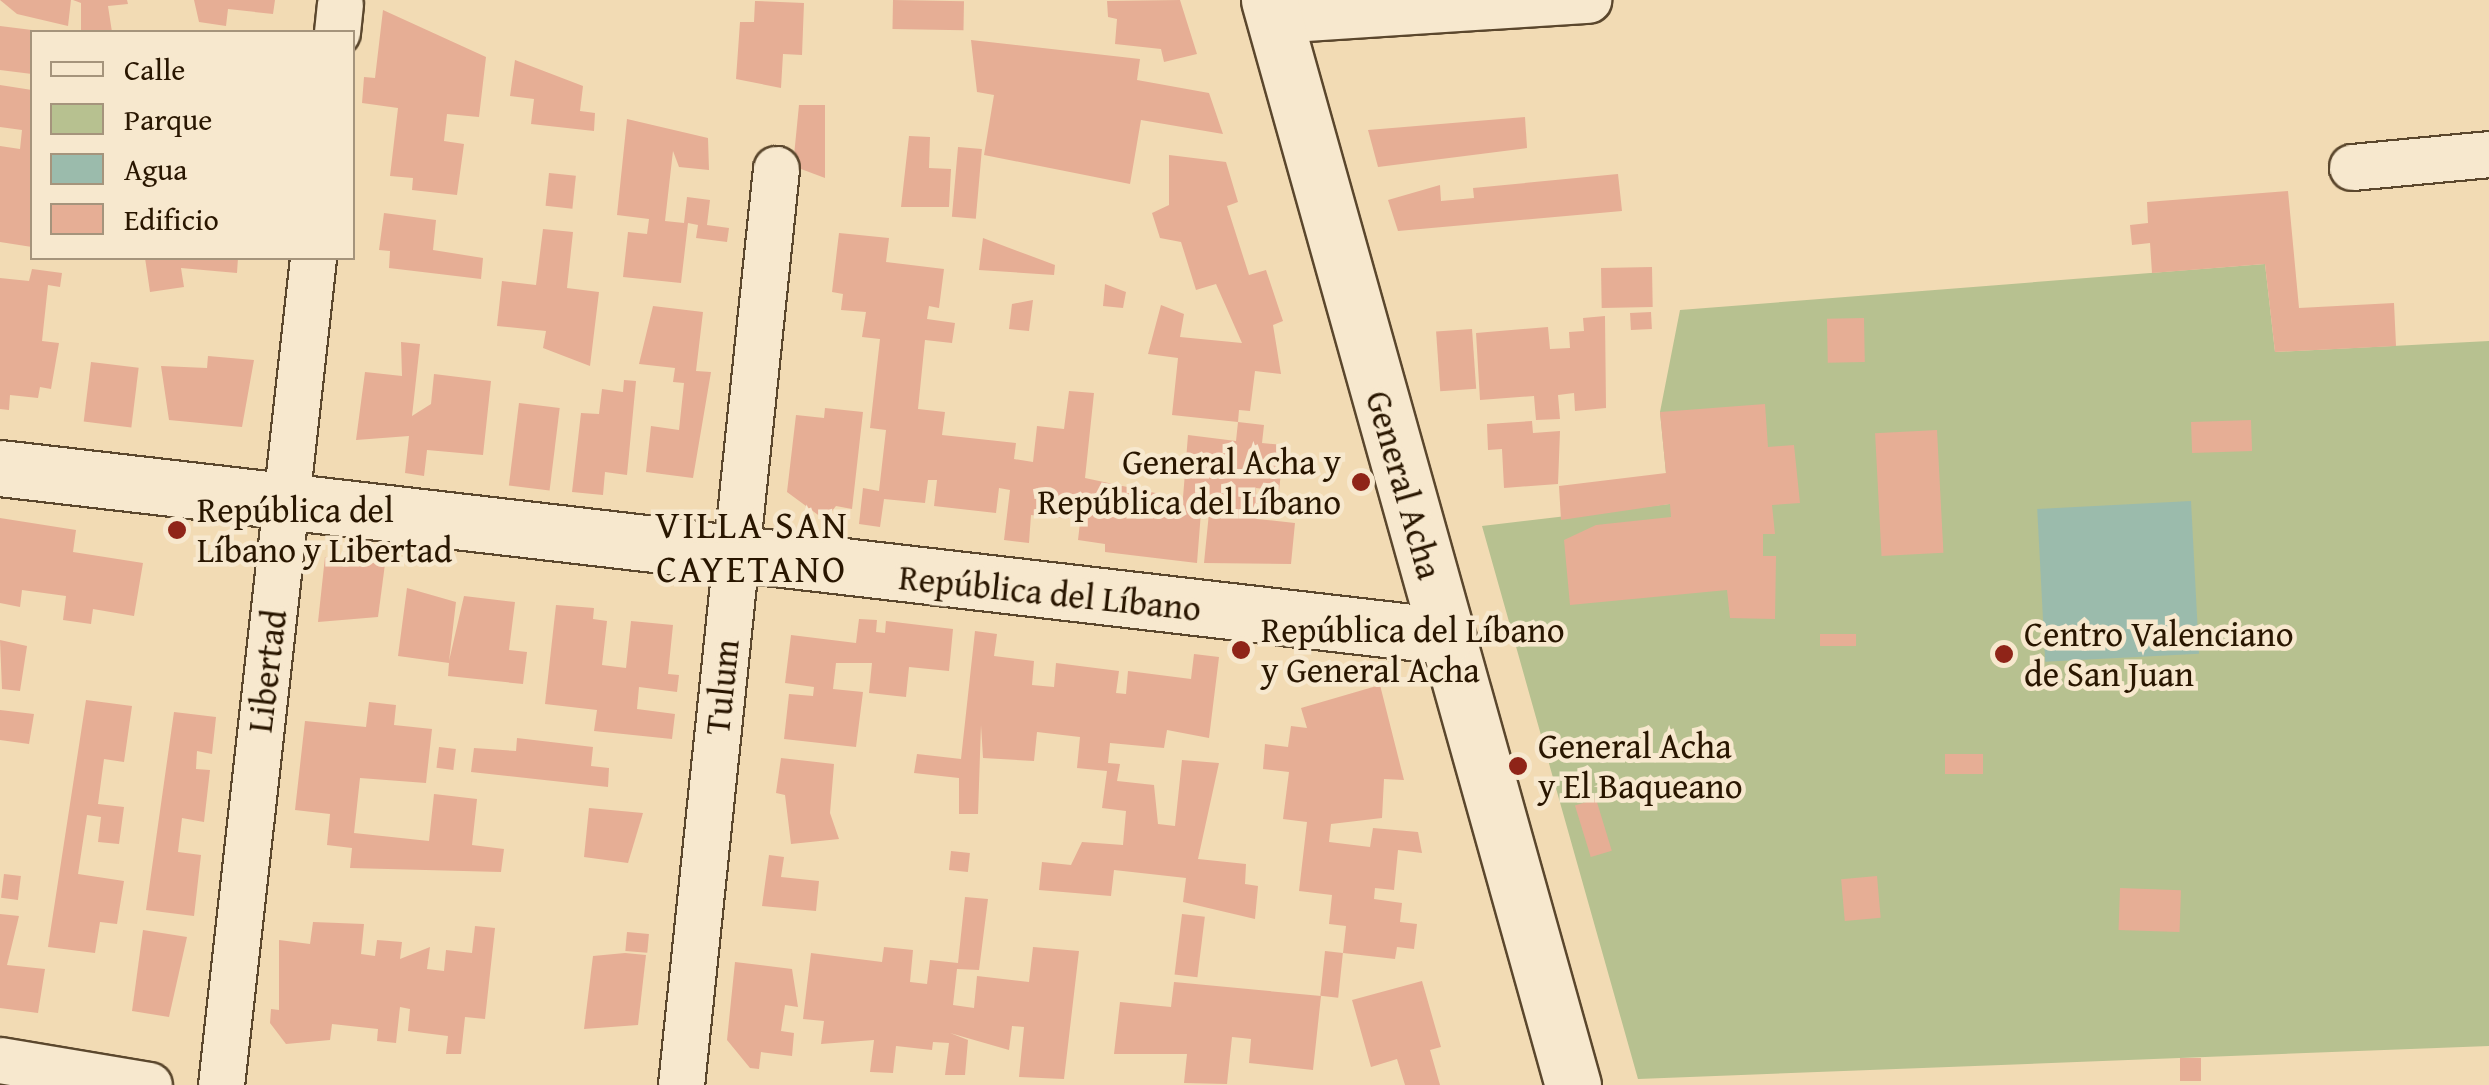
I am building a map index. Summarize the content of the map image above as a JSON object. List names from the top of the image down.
{
  "streets": {
    "main road": ["General Acha", "República del Líbano"],
    "street": ["Libertad", "Tulum"]
  },
  "crossings": [
    ["General Acha", "República del Líbano"],
    ["República del Líbano", "Libertad"],
    ["República del Líbano", "Tulum"]
  ],
  "districts": ["VILLA SAN CAYETANO"],
  "places": [
    "General Acha y República del Líbano",
    "República del Líbano y Libertad",
    "República del Líbano y General Acha",
    "Centro Valenciano de San Juan",
    "General Acha y El Baqueano"
  ],
  "legend": [
    "Calle",
    "Parque",
    "Agua",
    "Edificio"
  ]
}
